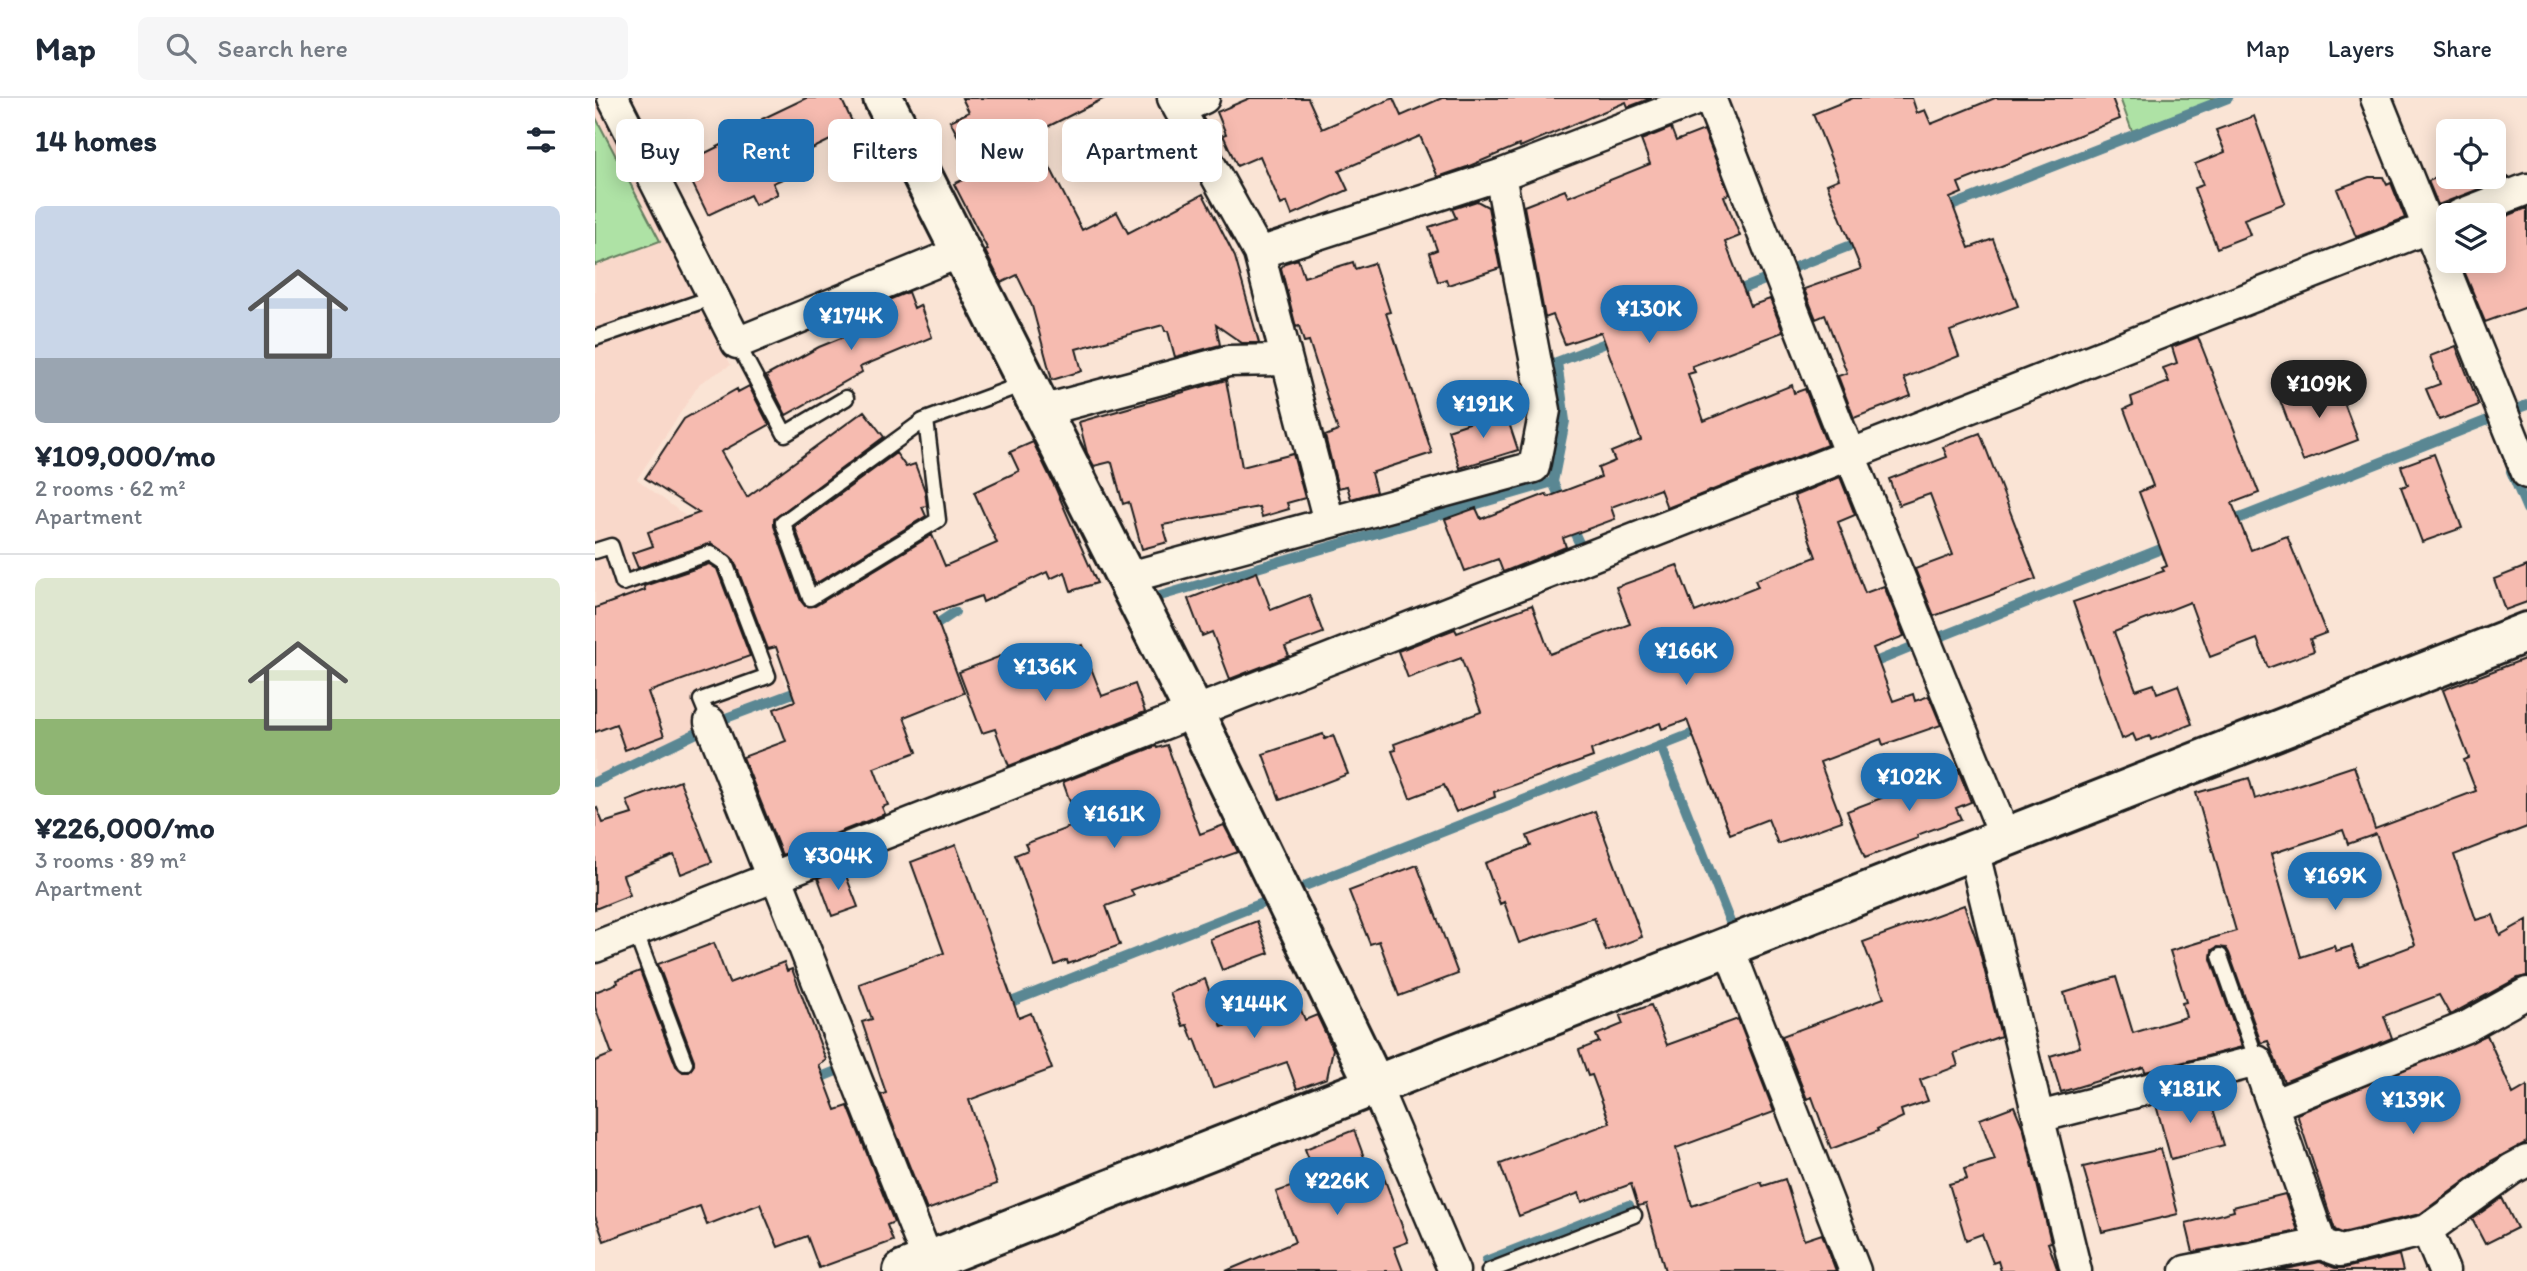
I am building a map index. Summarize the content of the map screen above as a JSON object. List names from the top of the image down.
{
  "page": {
    "header": "Map",
    "search": "Search here",
    "nav": ["Map", "Layers", "Share"],
    "heading": "14 homes",
    "chip": [
      "Buy",
      "Rent",
      "Filters",
      "New",
      "Apartment"
    ],
    "list": [
      {
        "name": "¥109,000/mo",
        "note": "2 rooms · 62 m² · Apartment"
      },
      {
        "name": "¥226,000/mo",
        "note": "3 rooms · 89 m² · Apartment"
      }
    ],
    "price": [
      "¥130K",
      "¥174K",
      "¥109K",
      "¥191K",
      "¥166K",
      "¥136K",
      "¥102K",
      "¥161K",
      "¥304K",
      "¥169K",
      "¥144K",
      "¥181K",
      "¥139K",
      "¥226K"
    ]
  }
}
